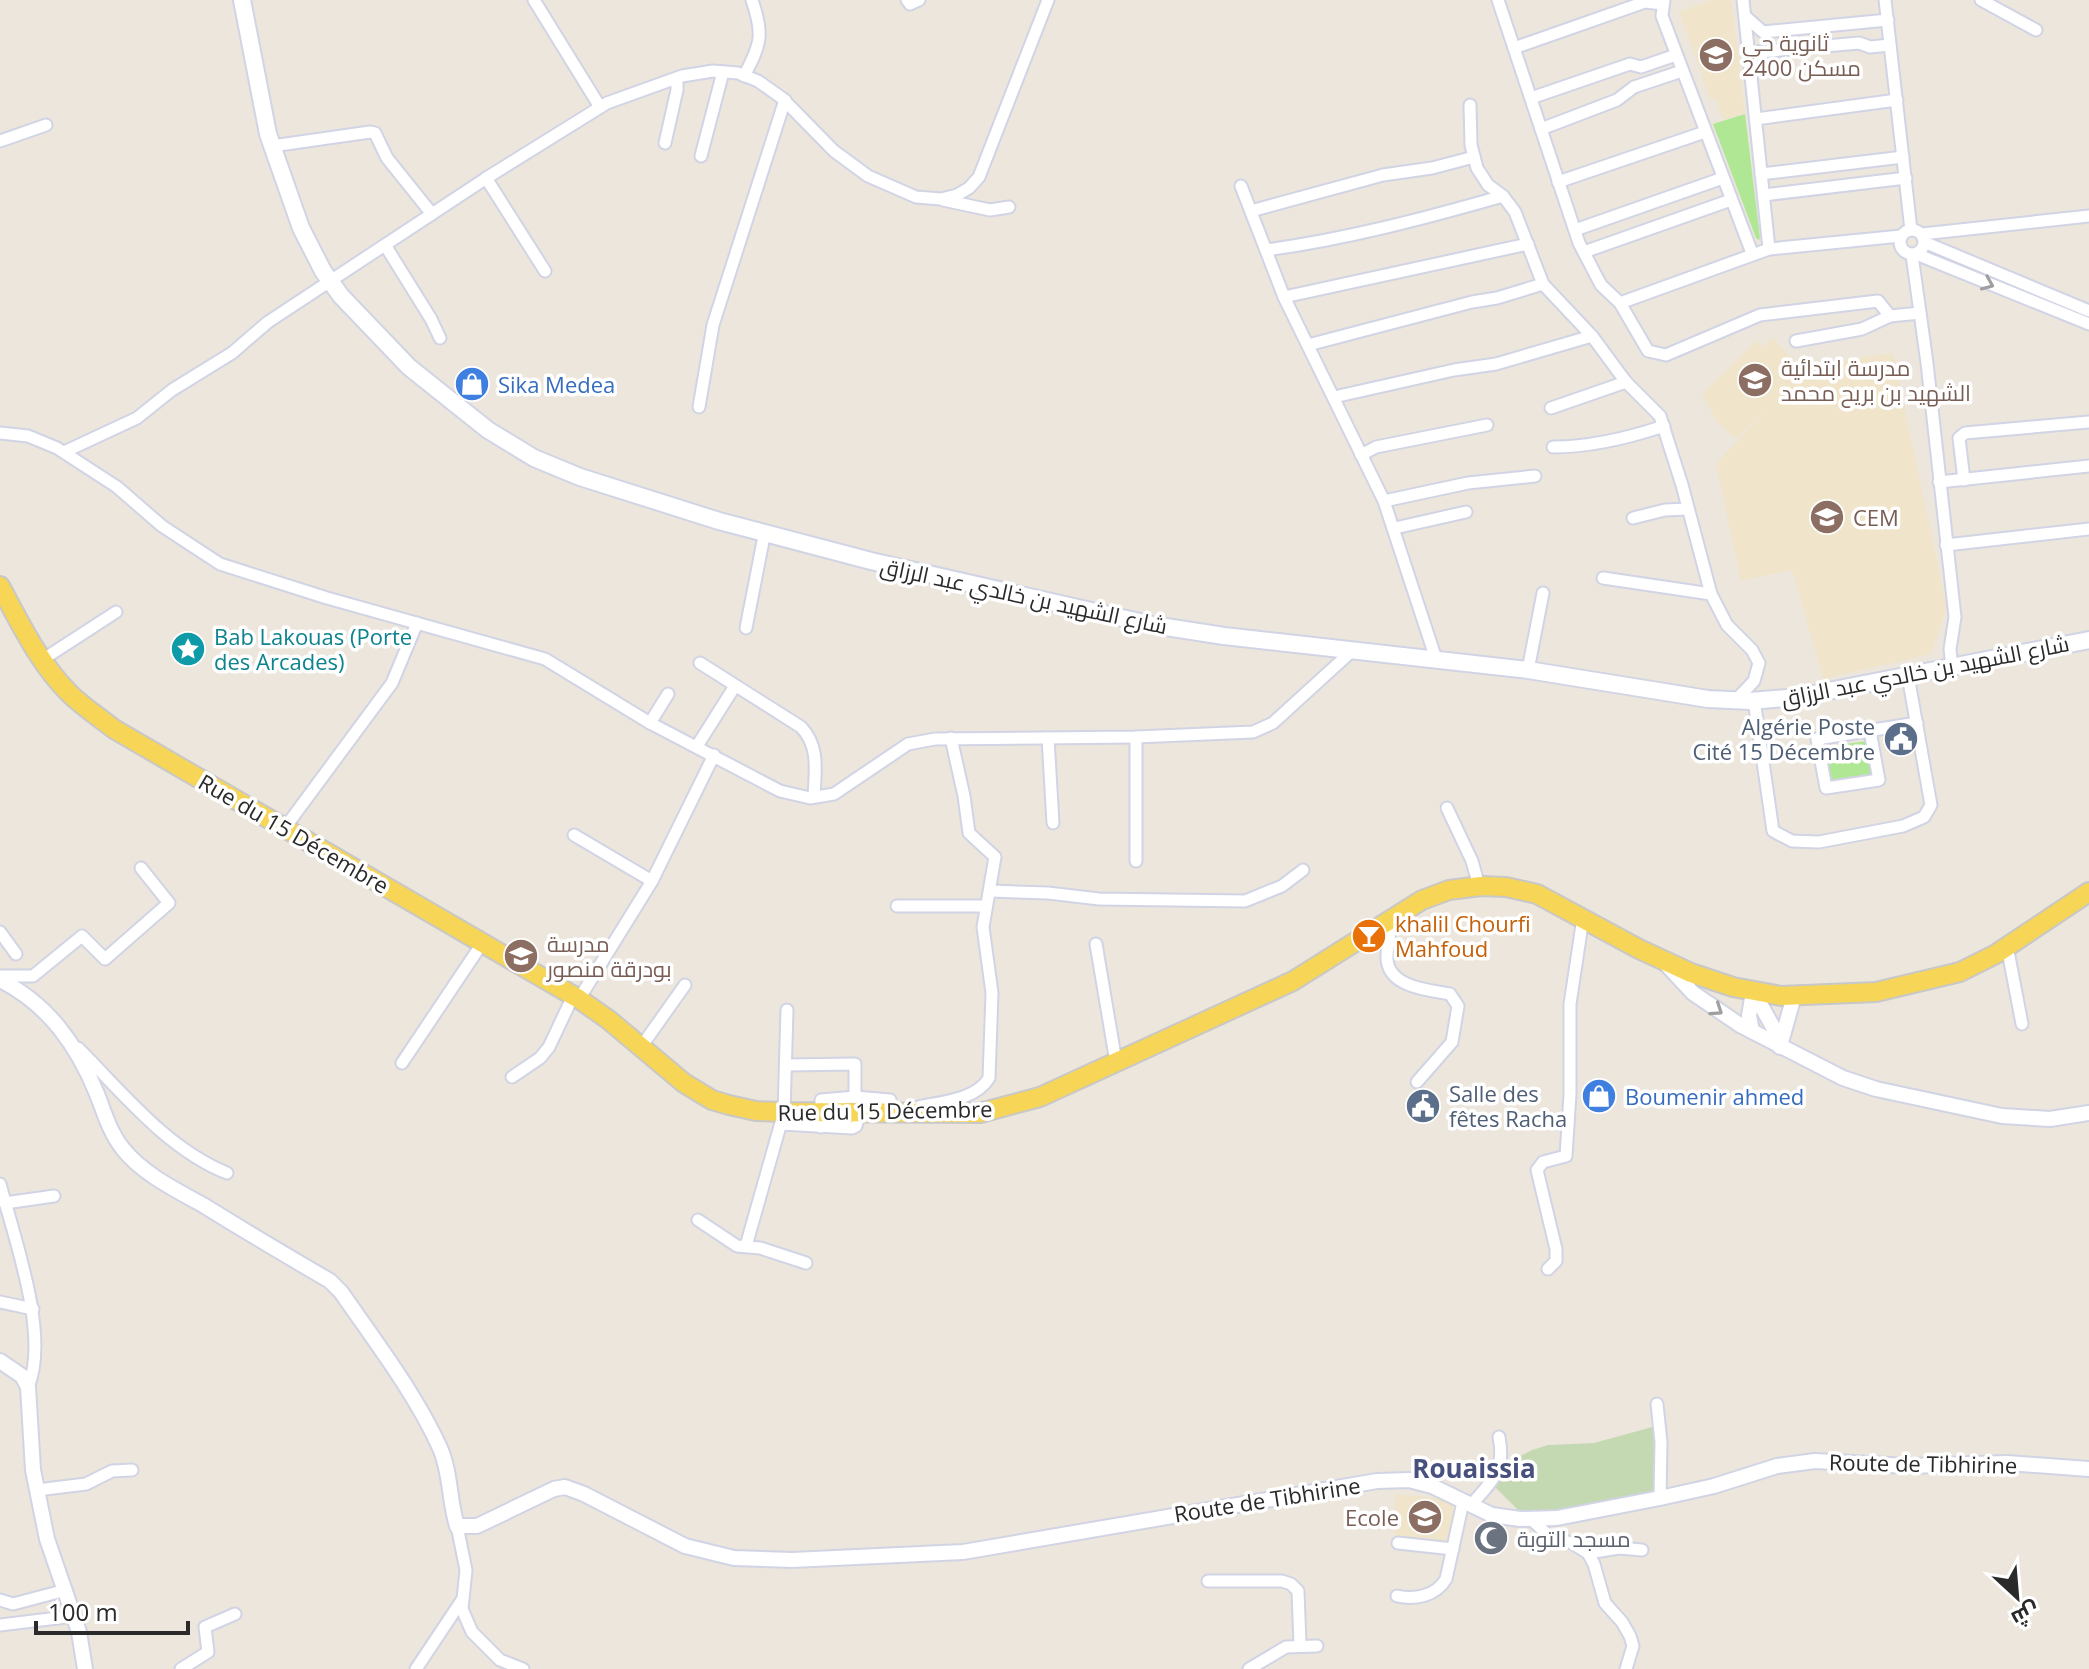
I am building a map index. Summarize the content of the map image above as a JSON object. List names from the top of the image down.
{
  "streets": {
    "main road": ["شارع الشهيد بن خالدي عبد الرزاق", "Rue du 15 Décembre"],
    "street": ["Route de Tibhirine"]
  },
  "districts": ["Rouaissia"],
  "places": {
    "school or university": [
      "ثانوية حي 2400 مسكن",
      "مدرسة ابتدائية الشهيد بن بريح محمد",
      "CEM",
      "مدرسة بودرقة منصور",
      "Ecole"
    ],
    "shop": ["Sika Medea", "Boumenir ahmed"],
    "place": ["Bab Lakouas (Porte des Arcades)"],
    "public building": ["Algérie Poste Cité 15 Décembre", "Salle des fêtes Racha"],
    "bar": ["khalil Chourfi Mahfoud"],
    "mosque": ["مسجد التوبة"]
  },
  "scale_bar": "100 m",
  "north": "bottom right"
}
